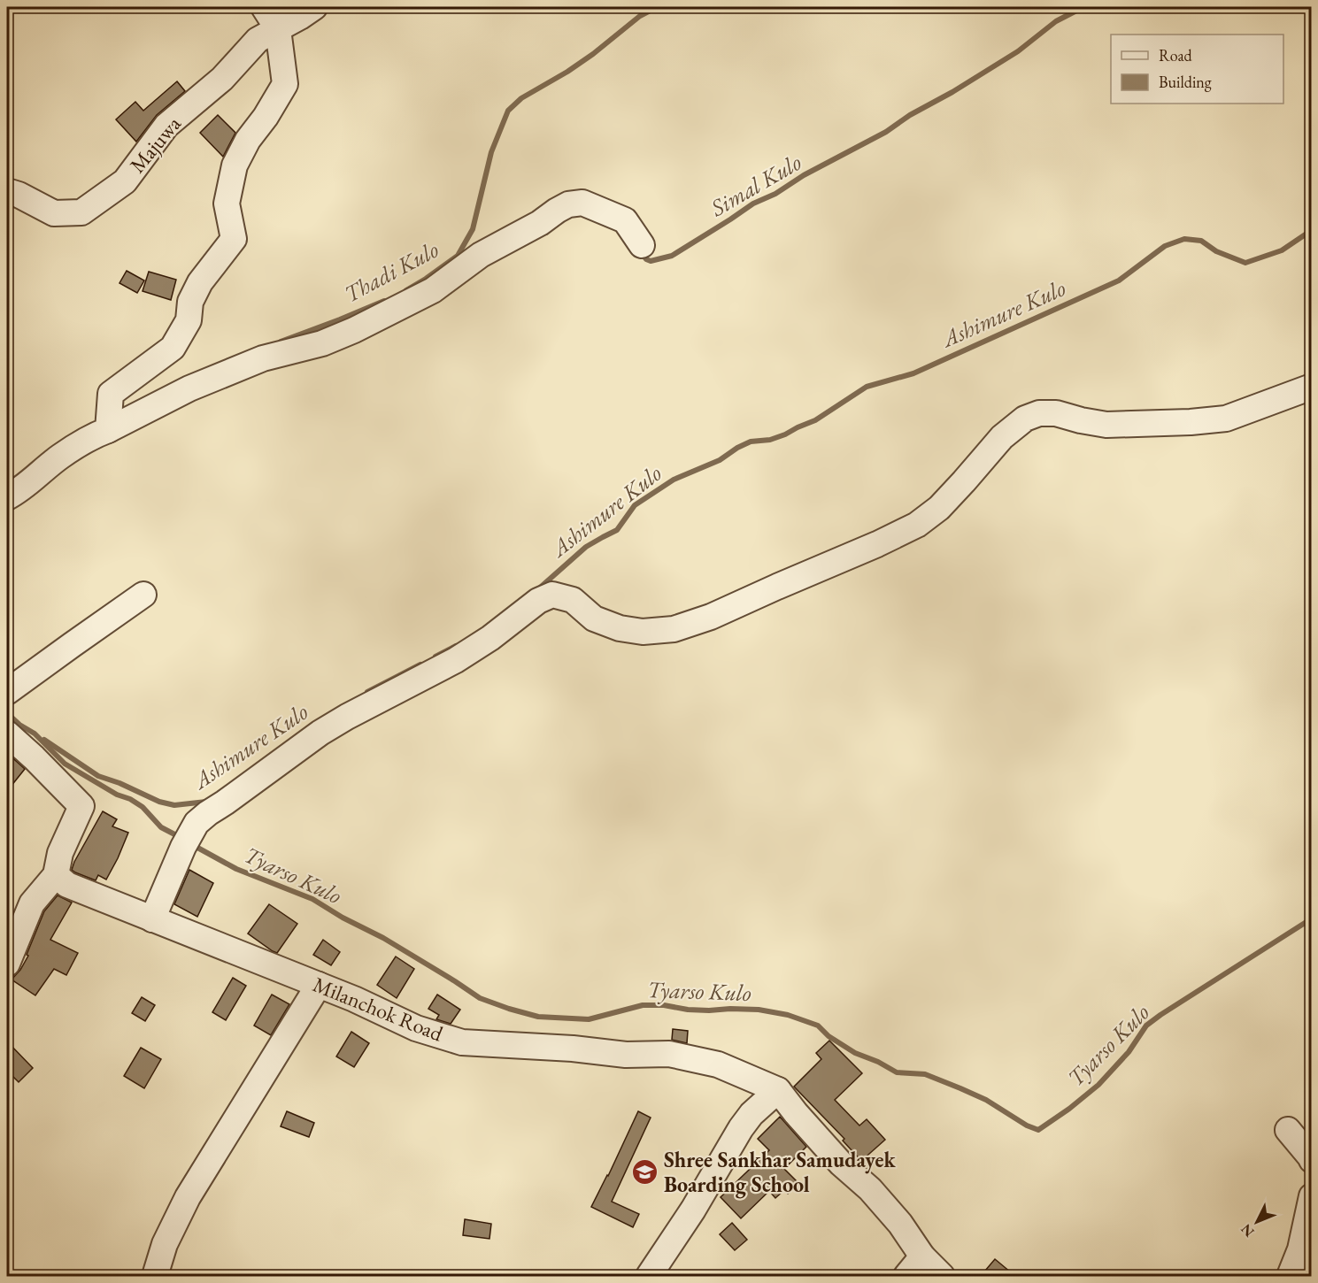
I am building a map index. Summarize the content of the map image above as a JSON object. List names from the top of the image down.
{
  "streets": {
    "street": ["Majuwa", "Milanchok Road"]
  },
  "water": [
    "Simal Kulo",
    "Thadi Kulo",
    "Ashimure Kulo",
    "Tyarso Kulo"
  ],
  "places": {
    "school or university": ["Shree Sankhar Samudayek Boarding School"]
  },
  "legend": ["Road", "Building"],
  "north": "bottom left"
}
